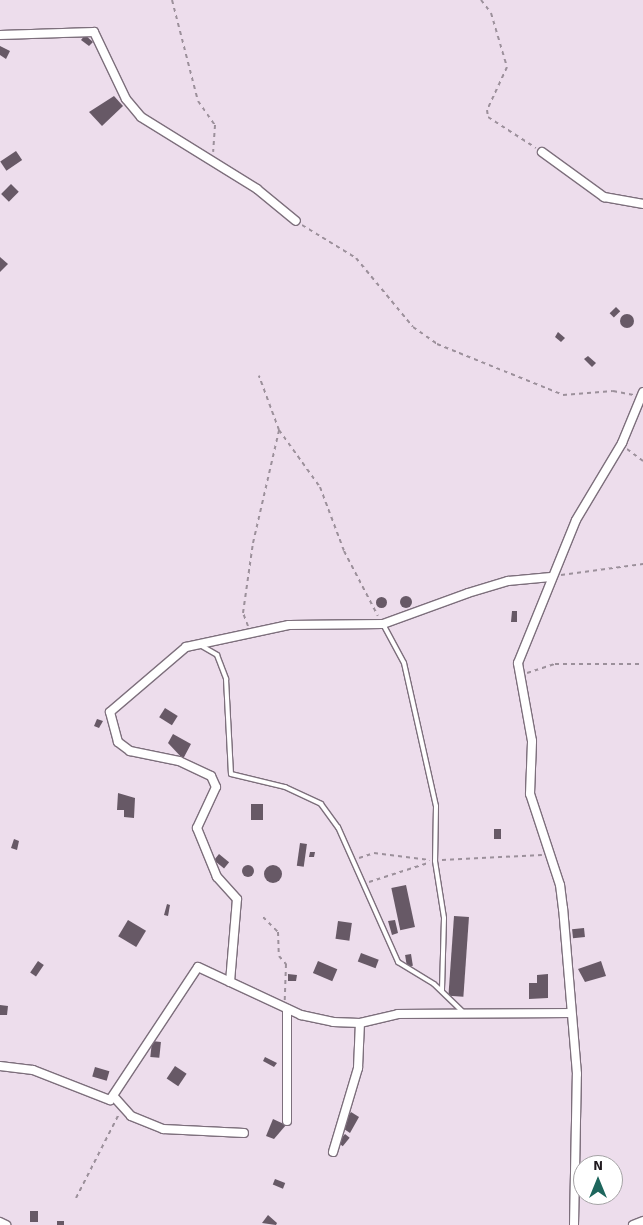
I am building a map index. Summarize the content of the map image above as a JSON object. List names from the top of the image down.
{
  "north": "top"
}
